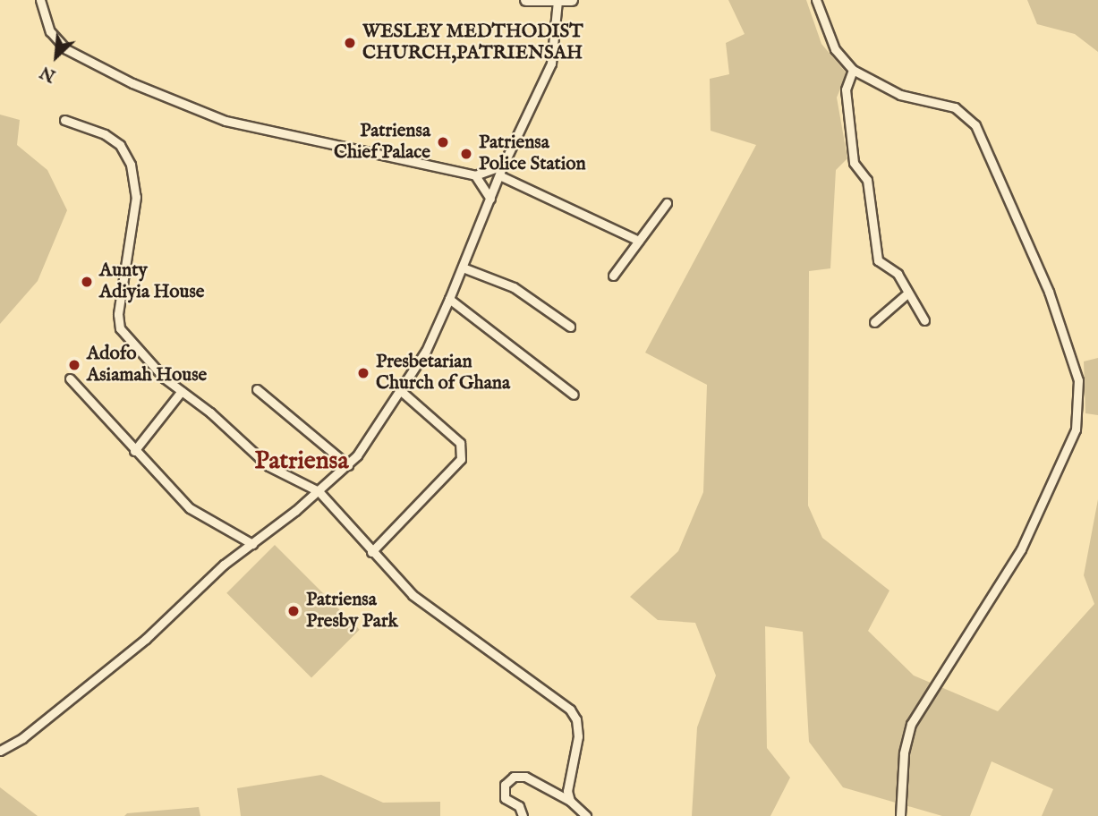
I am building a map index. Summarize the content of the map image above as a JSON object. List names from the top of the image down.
{
  "districts": ["Patriensa"],
  "places": [
    "WESLEY MEDTHODIST CHURCH,PATRIENSAH",
    "Patriensa Chief Palace",
    "Patriensa Police Station",
    "Aunty Adiyia House",
    "Adofo Asiamah House",
    "Presbetarian Church of Ghana",
    "Patriensa Presby Park"
  ],
  "north": "bottom left"
}
